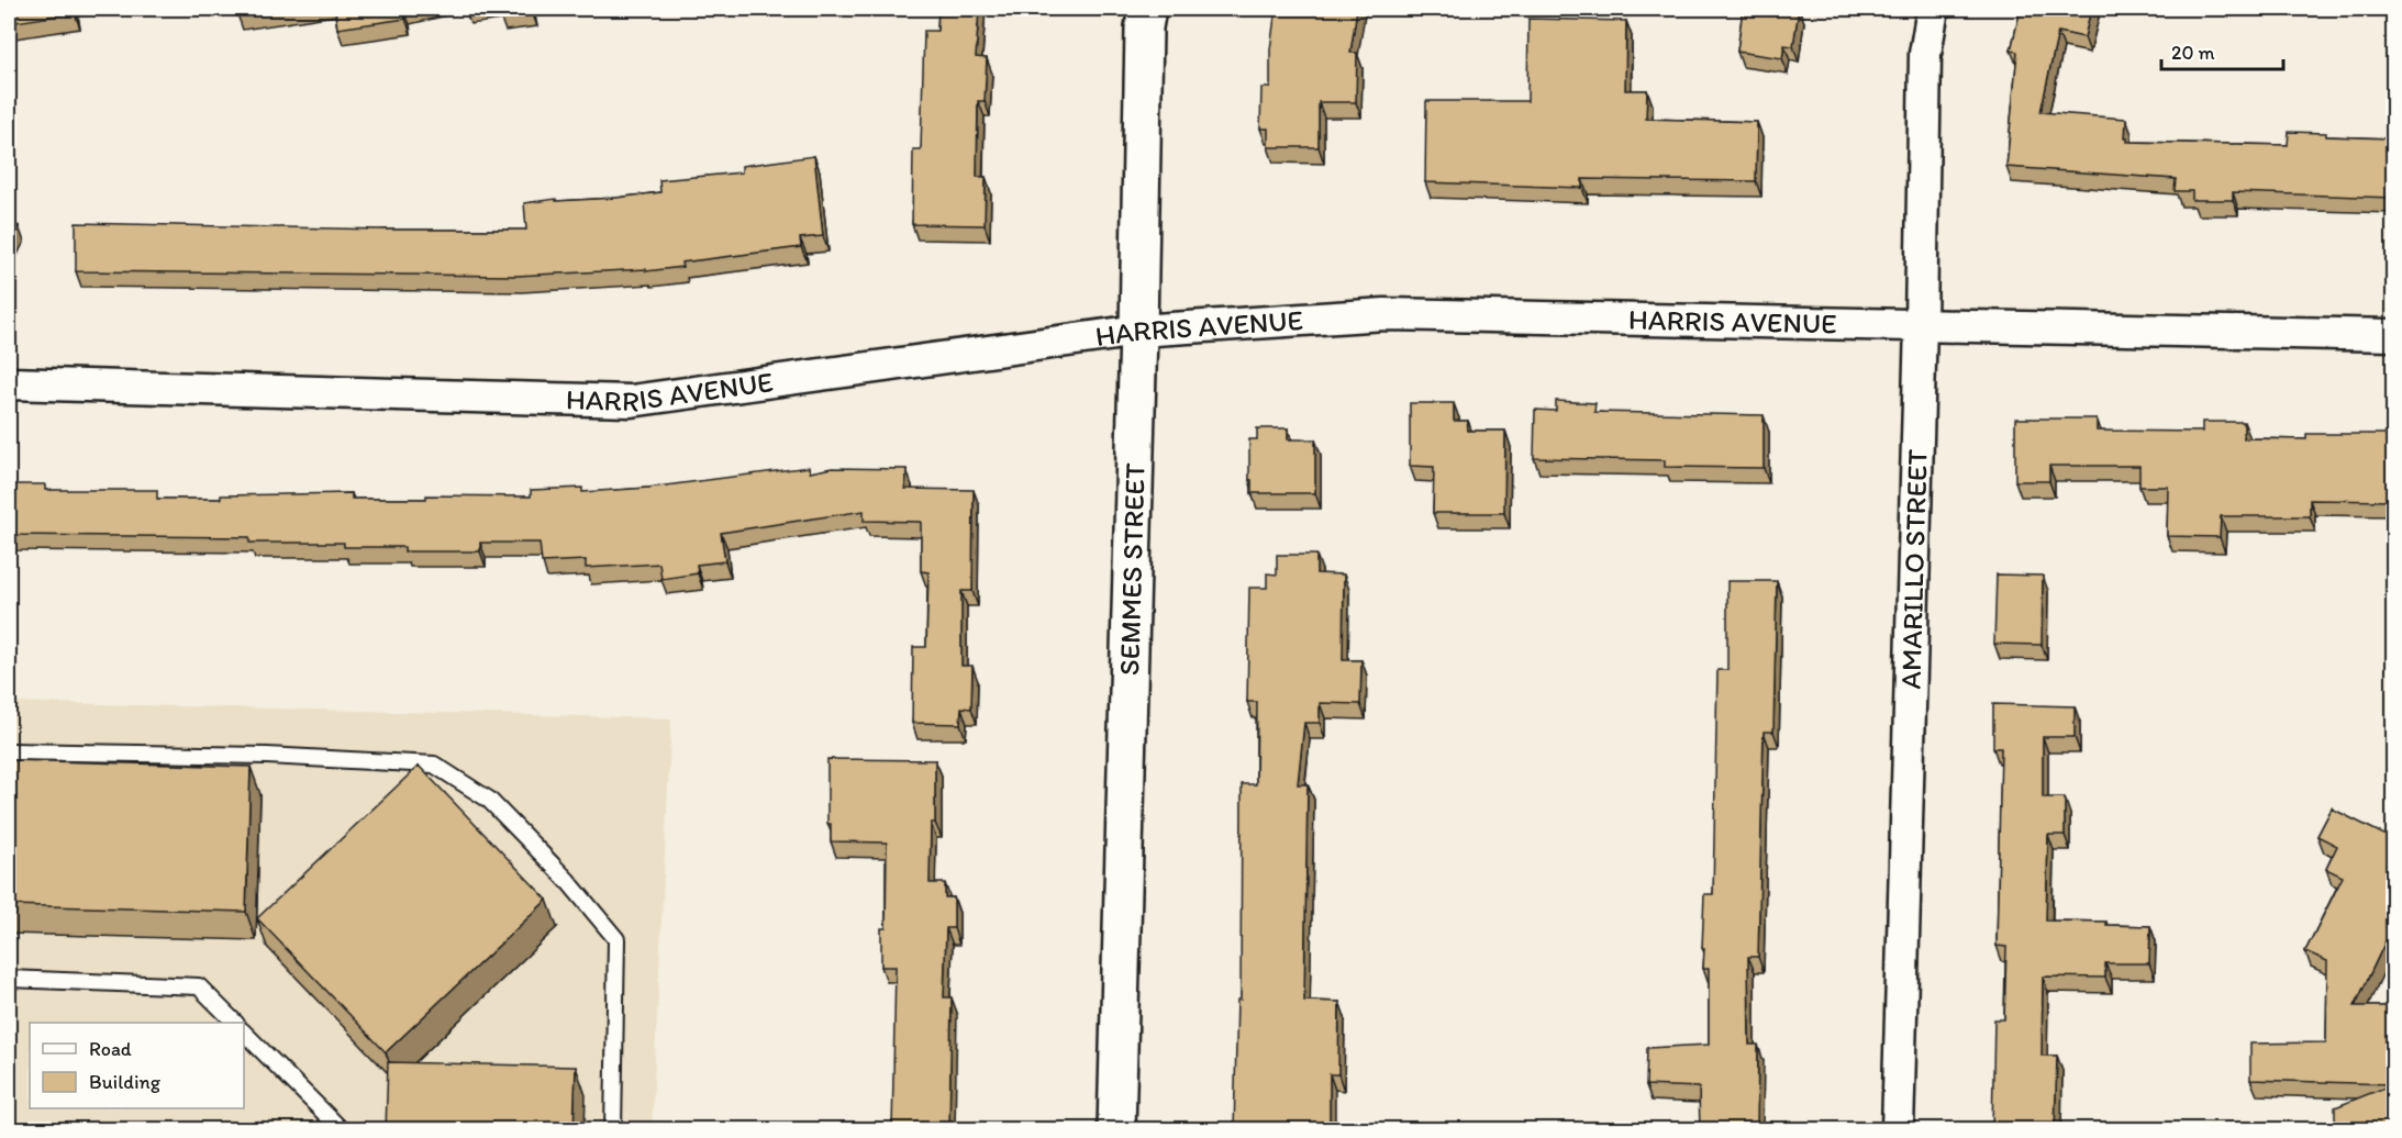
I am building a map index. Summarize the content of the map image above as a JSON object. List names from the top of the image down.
{
  "streets": {
    "main road": ["SEMMES STREET"],
    "street": ["HARRIS AVENUE", "AMARILLO STREET"]
  },
  "crossings": [
    ["HARRIS AVENUE", "SEMMES STREET"],
    ["HARRIS AVENUE", "AMARILLO STREET"]
  ],
  "legend": ["Road", "Building"],
  "scale_bar": "20 m"
}
